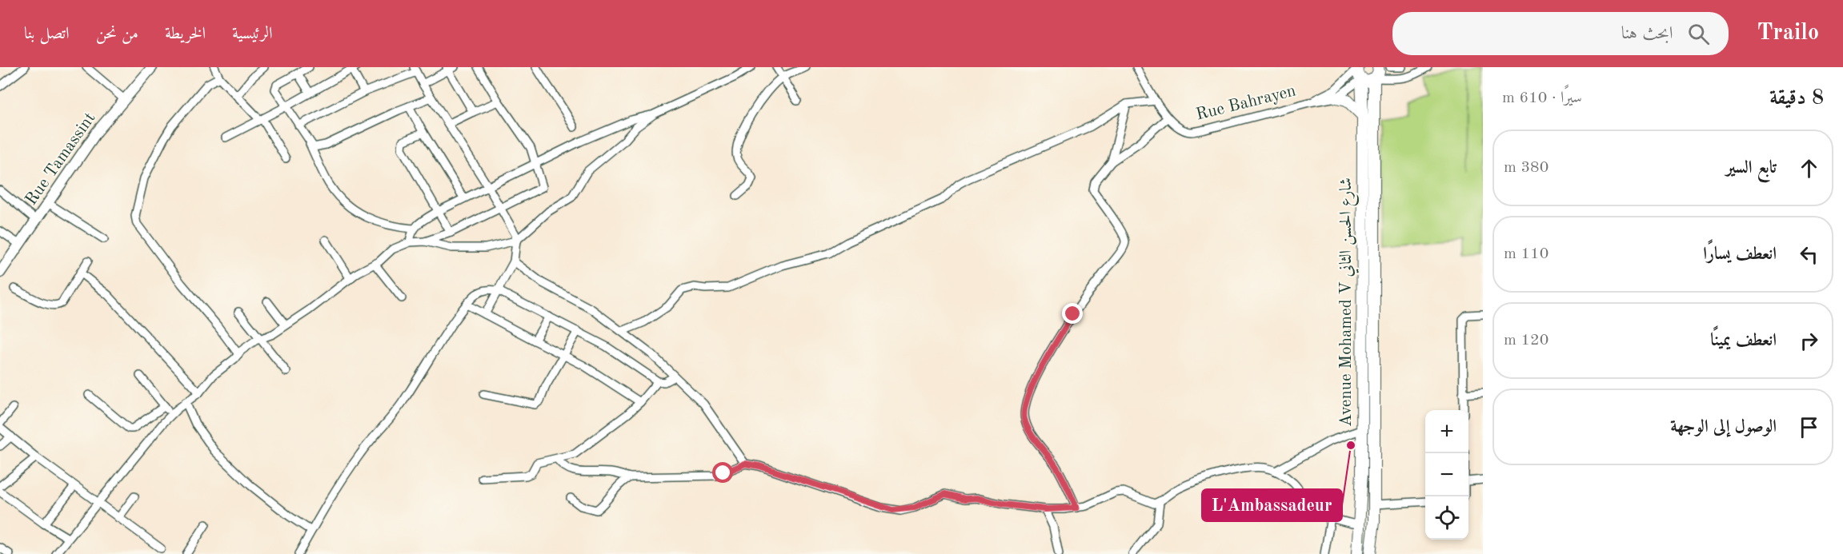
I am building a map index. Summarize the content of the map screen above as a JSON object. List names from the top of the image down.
{
  "streets": {
    "highway": ["Avenue Mohamed V شارع الحسن الثاني"],
    "main road": ["Rue Tamassint"],
    "street": ["Rue Bahrayen"]
  },
  "crossings": [
    ["Rue Bahrayen", "Avenue Mohamed V شارع الحسن الثاني"]
  ],
  "places": ["L'Ambassadeur"],
  "page": {
    "header": "Trailo",
    "search": "ابحث هنا",
    "nav": [
      "الرئيسية",
      "الخريطة",
      "من نحن",
      "اتصل بنا"
    ],
    "heading": ["8 دقيقة", "سيرًا · 610 m"],
    "list": [
      ["تابع السير", "380 m"],
      ["انعطف يسارًا", "110 m"],
      ["انعطف يمينًا", "120 m"],
      "الوصول إلى الوجهة"
    ],
    "map_buttons": ["+", "−"]
  }
}
